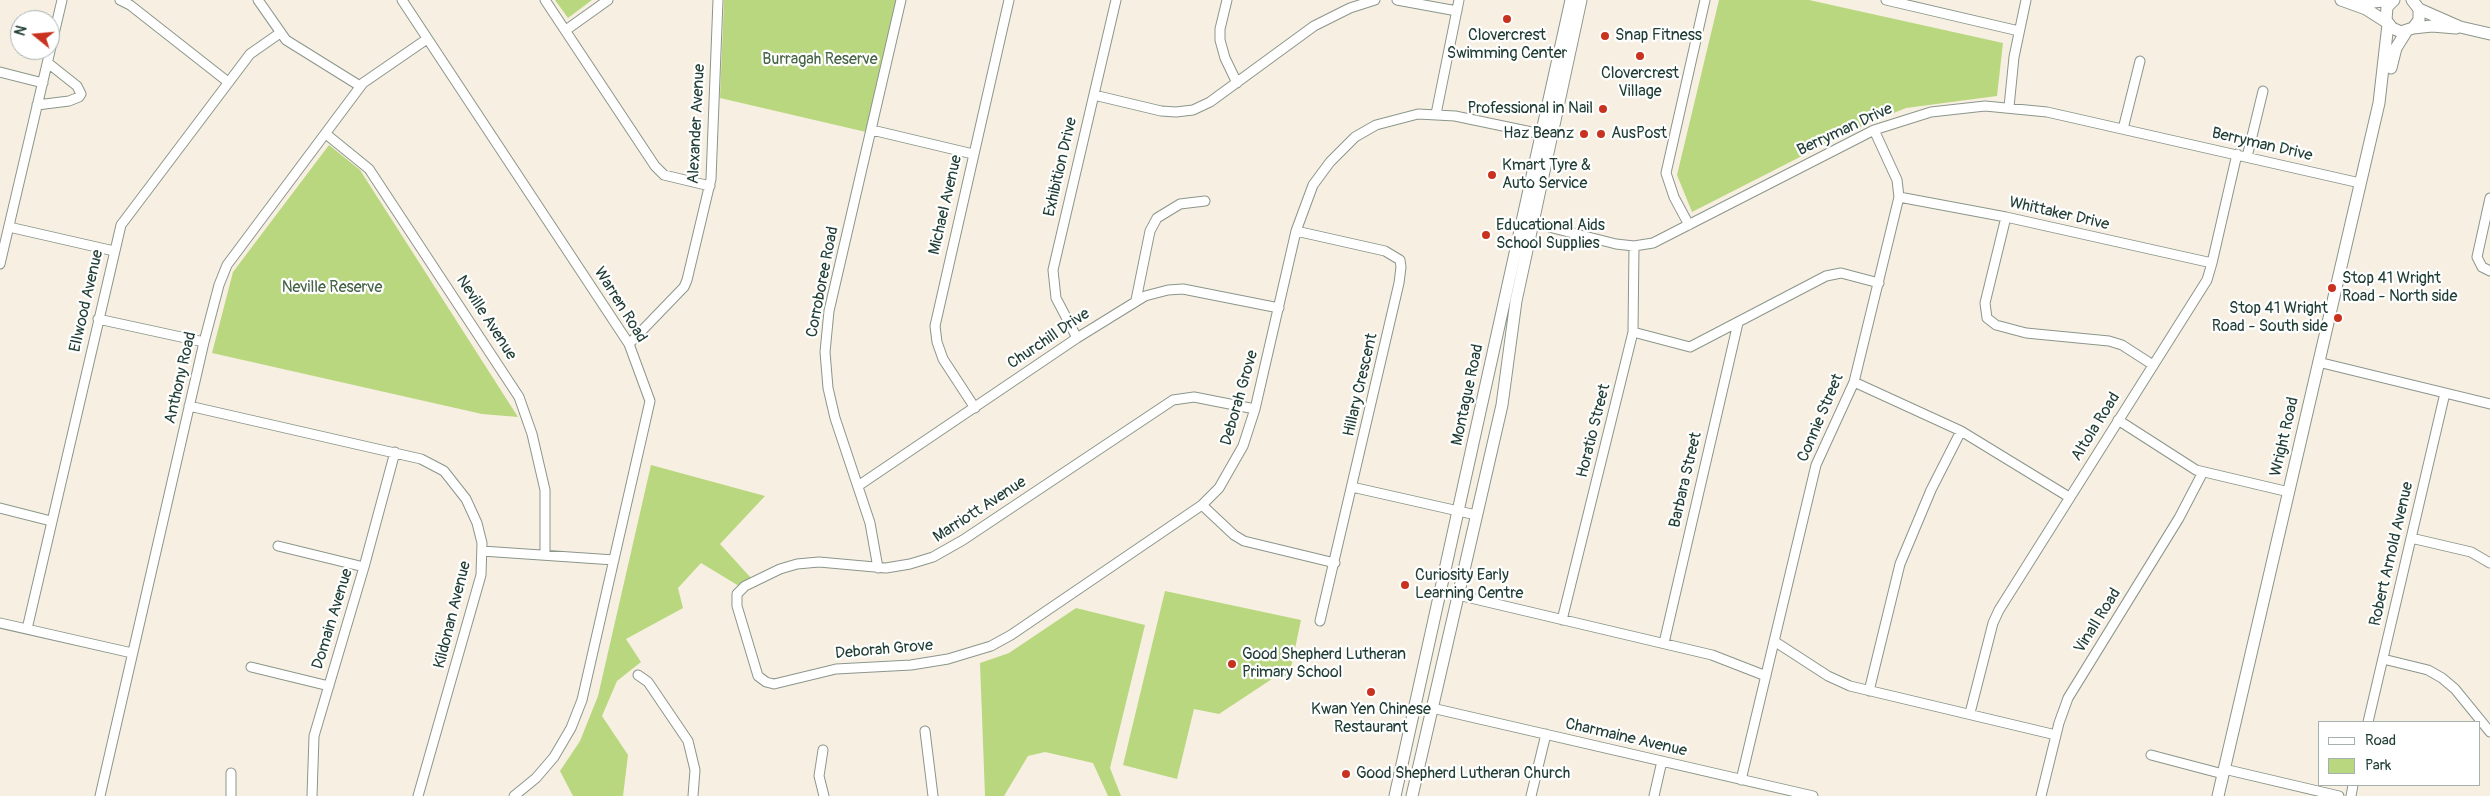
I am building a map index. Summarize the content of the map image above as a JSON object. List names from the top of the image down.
{
  "streets": {
    "main road": ["Montague Road", "Wright Road"],
    "street": [
      "Alexander Avenue",
      "Berryman Drive",
      "Exhibition Drive",
      "Michael Avenue",
      "Whittaker Drive",
      "Corroboree Road",
      "Ellwood Avenue",
      "Warren Road",
      "Neville Avenue",
      "Churchill Drive",
      "Anthony Road",
      "Hillary Crescent",
      "Deborah Grove",
      "Connie Street",
      "Altola Road",
      "Horatio Street",
      "Barbara Street",
      "Marriott Avenue",
      "Robert Arnold Avenue",
      "Kildonan Avenue",
      "Domain Avenue",
      "Vinall Road",
      "Charmaine Avenue"
    ]
  },
  "crossings": [
    ["Alexander Avenue", "Warren Road"],
    ["Berryman Drive", "Montague Road"],
    ["Berryman Drive", "Connie Street"],
    ["Berryman Drive", "Altola Road"],
    ["Berryman Drive", "Horatio Street"],
    ["Berryman Drive", "Wright Road"],
    ["Exhibition Drive", "Churchill Drive"],
    ["Michael Avenue", "Churchill Drive"],
    ["Whittaker Drive", "Connie Street"],
    ["Whittaker Drive", "Altola Road"],
    ["Corroboree Road", "Churchill Drive"],
    ["Corroboree Road", "Marriott Avenue"],
    ["Warren Road", "Anthony Road"],
    ["Neville Avenue", "Anthony Road"],
    ["Churchill Drive", "Deborah Grove"],
    ["Anthony Road", "Kildonan Avenue"],
    ["Hillary Crescent", "Deborah Grove"],
    ["Montague Road", "Deborah Grove"],
    ["Montague Road", "Charmaine Avenue"],
    ["Deborah Grove", "Marriott Avenue"],
    ["Connie Street", "Charmaine Avenue"],
    ["Kildonan Avenue", "Domain Avenue"]
  ],
  "parks": ["Burragah Reserve", "Neville Reserve"],
  "places": [
    "Clovercrest Swimming Center",
    "Snap Fitness",
    "Clovercrest Village",
    "Professional in Nail",
    "Haz Beanz",
    "AusPost",
    "Kmart Tyre & Auto Service",
    "Educational Aids School Supplies",
    "Stop 41 Wright Road - North side",
    "Stop 41 Wright Road - South side",
    "Curiosity Early Learning Centre",
    "Good Shepherd Lutheran Primary School",
    "Kwan Yen Chinese Restaurant",
    "Good Shepherd Lutheran Church"
  ],
  "legend": ["Road", "Park"],
  "north": "left"
}
